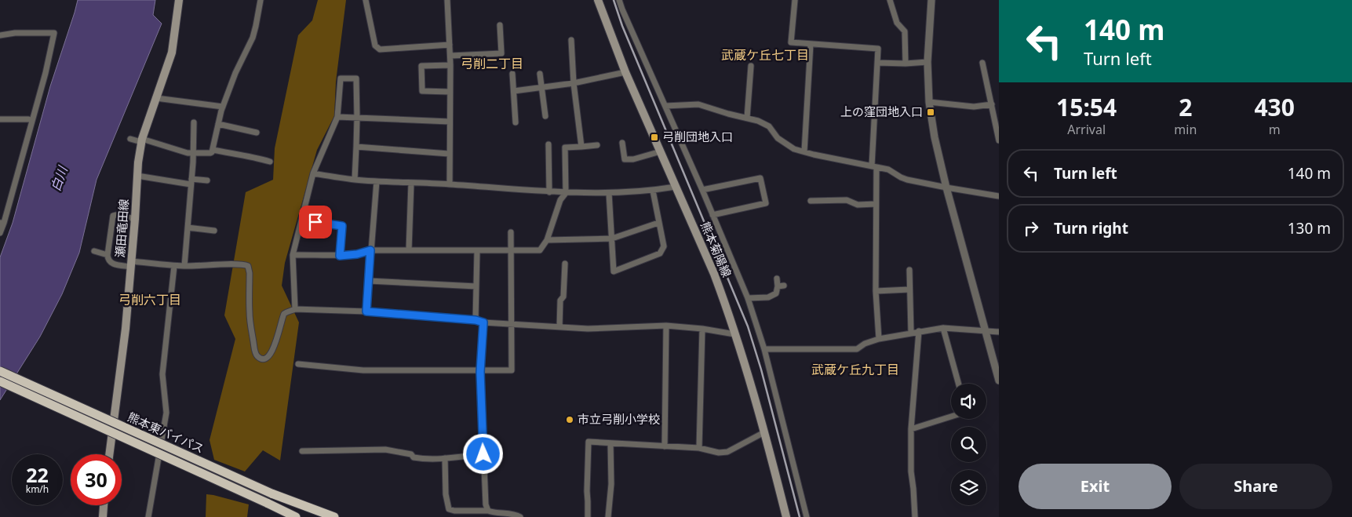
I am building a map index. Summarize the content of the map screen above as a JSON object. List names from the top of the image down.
{
  "streets": {
    "highway": ["熊本東バイパス"],
    "main road": ["瀬田竜田線", "熊本菊陽線"]
  },
  "districts": [
    "武蔵ケ丘七丁目",
    "弓削二丁目",
    "弓削六丁目",
    "武蔵ケ丘九丁目"
  ],
  "water": ["白川"],
  "places": {
    "transit": ["上の窪団地入口", "弓削団地入口"],
    "other": ["市立弓削小学校"]
  },
  "page": {
    "turn": ["140 m", "Turn left"],
    "eta": [
      "15:54",
      "Arrival",
      "2",
      "min",
      "430",
      "m"
    ],
    "list": [
      {
        "name": "Turn left",
        "value": "140 m"
      },
      {
        "name": "Turn right",
        "value": "130 m"
      }
    ],
    "speed": "22 km/h",
    "limit": "30",
    "buttons": ["Exit", "Share"]
  }
}
